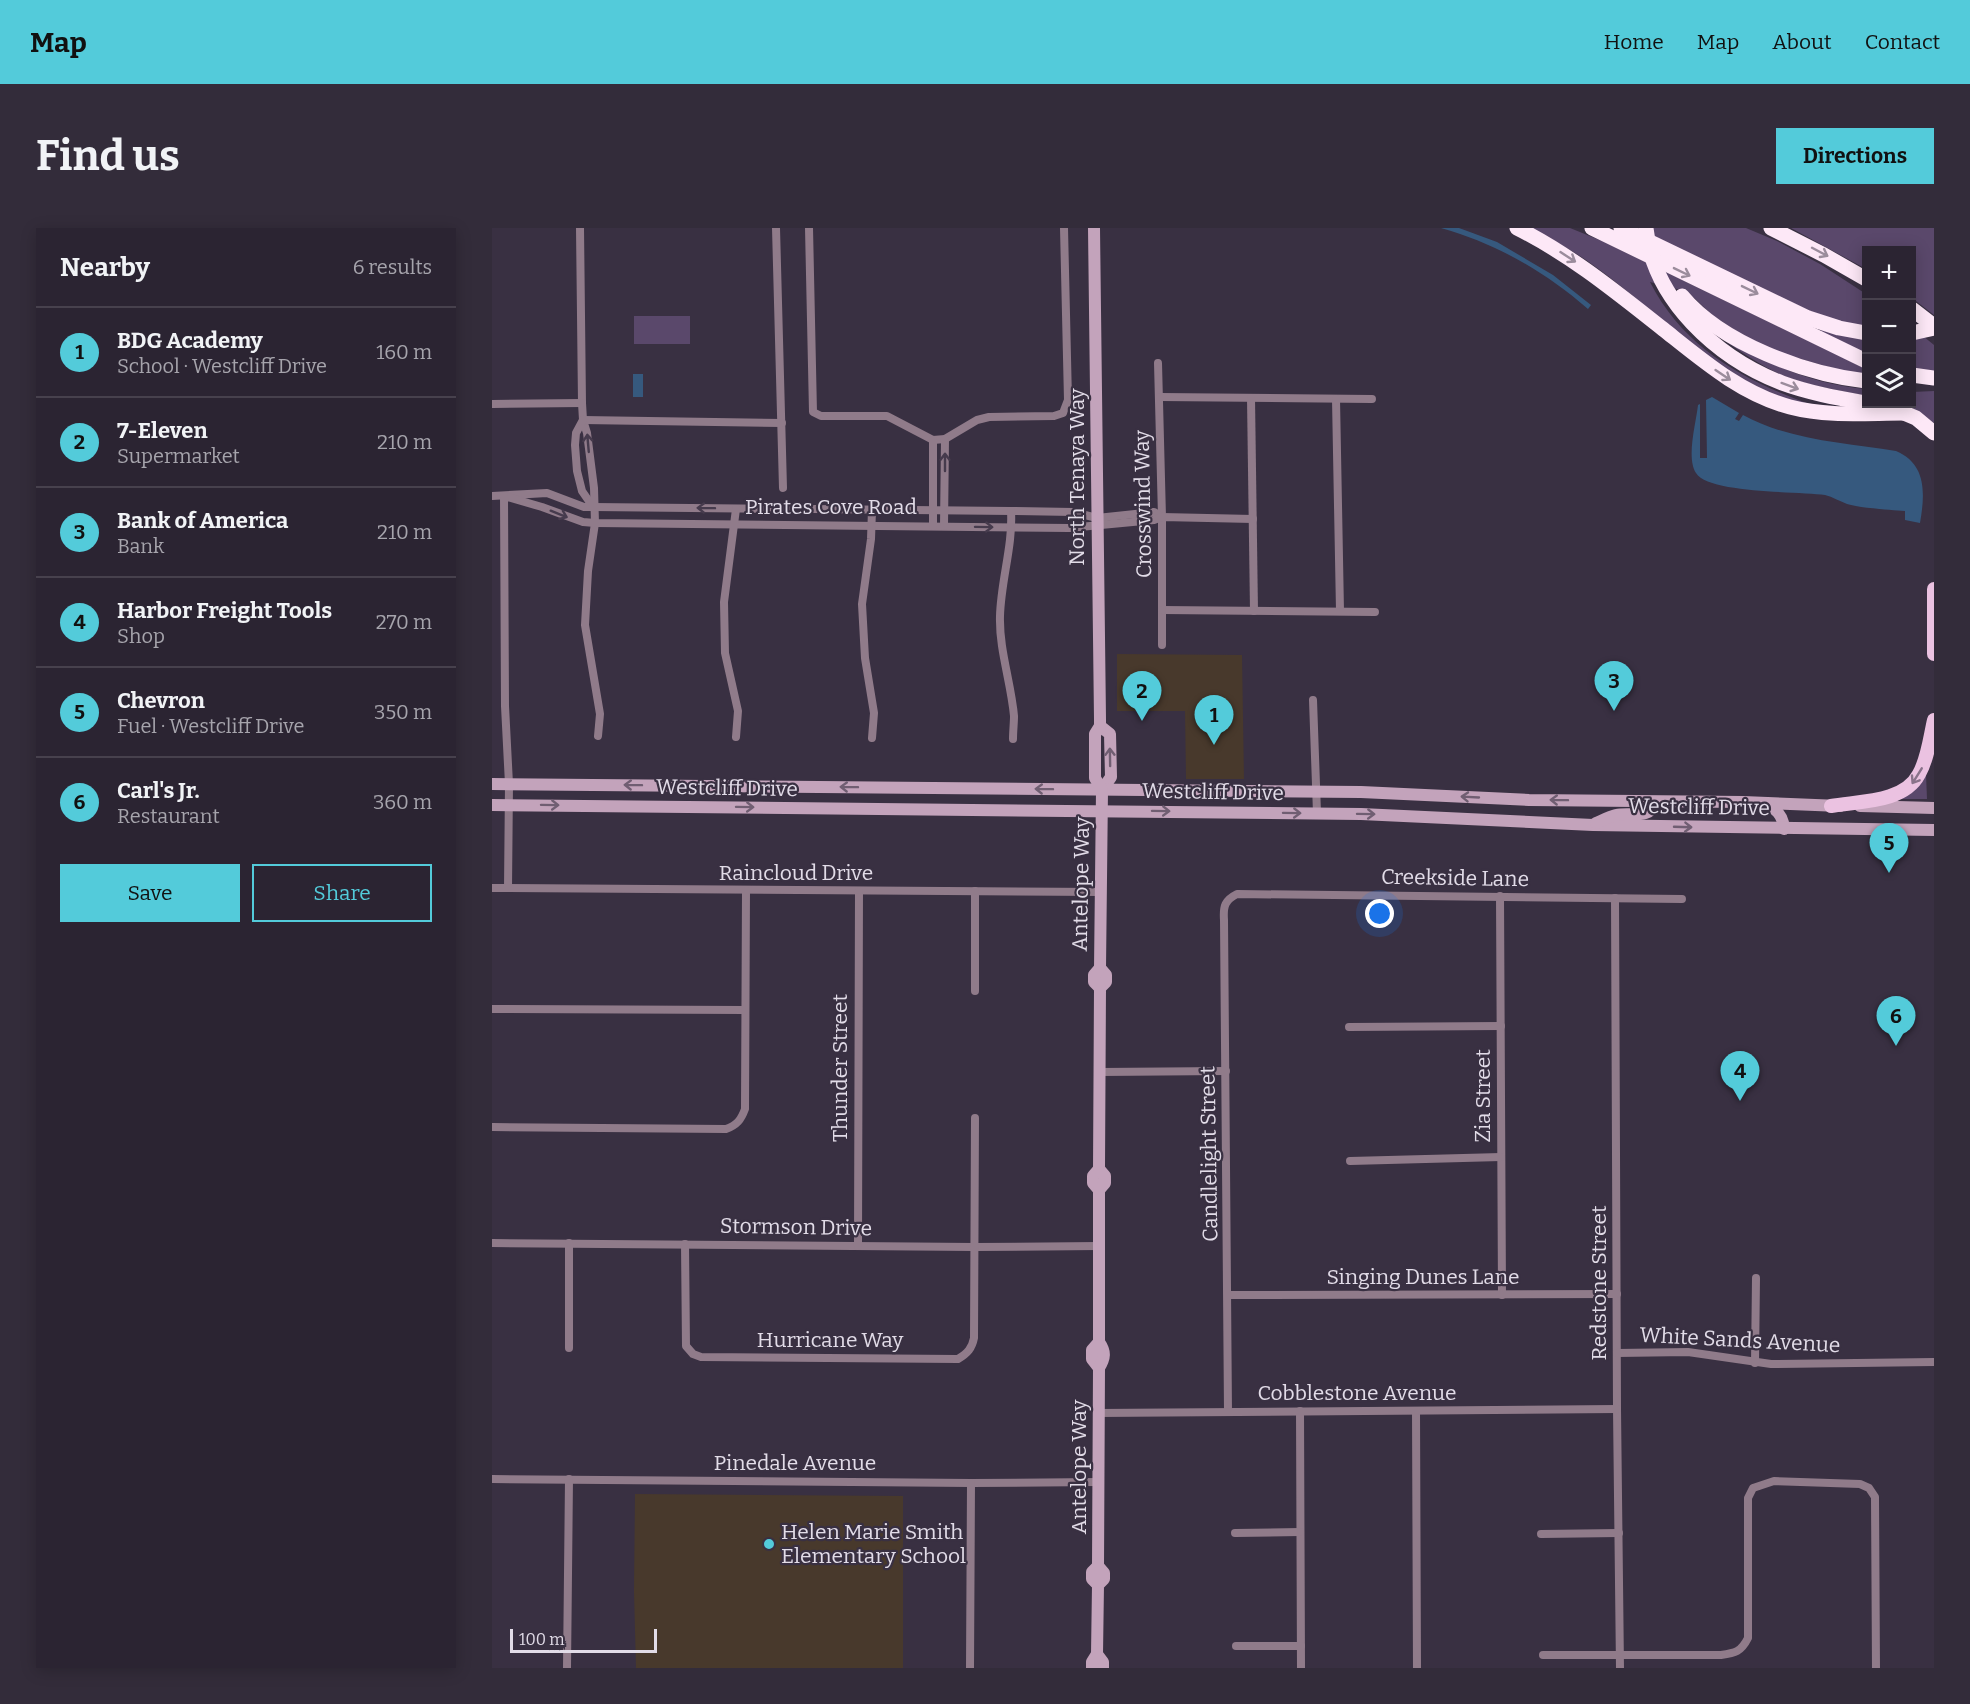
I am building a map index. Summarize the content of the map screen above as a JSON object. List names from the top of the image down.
{
  "streets": {
    "main road": ["North Tenaya Way", "Westcliff Drive", "Antelope Way"],
    "street": [
      "Crosswind Way",
      "Pirates Cove Road",
      "Raincloud Drive",
      "Creekside Lane",
      "Thunder Street",
      "Zia Street",
      "Candlelight Street",
      "Stormson Drive",
      "Singing Dunes Lane",
      "Redstone Street",
      "Hurricane Way",
      "White Sands Avenue",
      "Cobblestone Avenue",
      "Pinedale Avenue"
    ]
  },
  "crossings": [
    ["North Tenaya Way", "Pirates Cove Road"],
    ["North Tenaya Way", "Westcliff Drive"],
    ["North Tenaya Way", "Antelope Way"],
    ["Crosswind Way", "Pirates Cove Road"],
    ["Westcliff Drive", "Antelope Way"],
    ["Raincloud Drive", "Antelope Way"],
    ["Raincloud Drive", "Thunder Street"],
    ["Creekside Lane", "Zia Street"],
    ["Creekside Lane", "Candlelight Street"],
    ["Creekside Lane", "Redstone Street"],
    ["Antelope Way", "Stormson Drive"],
    ["Antelope Way", "Cobblestone Avenue"],
    ["Antelope Way", "Pinedale Avenue"],
    ["Thunder Street", "Stormson Drive"],
    ["Zia Street", "Singing Dunes Lane"],
    ["Candlelight Street", "Singing Dunes Lane"],
    ["Candlelight Street", "Cobblestone Avenue"],
    ["Stormson Drive", "Hurricane Way"],
    ["Singing Dunes Lane", "Redstone Street"],
    ["Redstone Street", "White Sands Avenue"],
    ["Redstone Street", "Cobblestone Avenue"]
  ],
  "places": ["Helen Marie Smith Elementary School"],
  "scale_bar": "100 m",
  "page": {
    "header": "Map",
    "nav": [
      "Home",
      "Map",
      "About",
      "Contact"
    ],
    "buttons": [
      "Directions",
      ["Save", "Share"]
    ],
    "title": "Find us",
    "heading": ["Nearby", "6 results"],
    "map_buttons": ["+", "−"],
    "list": [
      {
        "mark": "1",
        "name": "BDG Academy",
        "note": "School · Westcliff Drive",
        "value": "160 m"
      },
      {
        "mark": "2",
        "name": "7-Eleven",
        "note": "Supermarket",
        "value": "210 m"
      },
      {
        "mark": "3",
        "name": "Bank of America",
        "note": "Bank",
        "value": "210 m"
      },
      {
        "mark": "4",
        "name": "Harbor Freight Tools",
        "note": "Shop",
        "value": "270 m"
      },
      {
        "mark": "5",
        "name": "Chevron",
        "note": "Fuel · Westcliff Drive",
        "value": "350 m"
      },
      {
        "mark": "6",
        "name": "Carl's Jr.",
        "note": "Restaurant",
        "value": "360 m"
      }
    ],
    "pins": [
      "3",
      "2",
      "1",
      "5",
      "6",
      "4"
    ],
    "scale": "100 m"
  }
}
